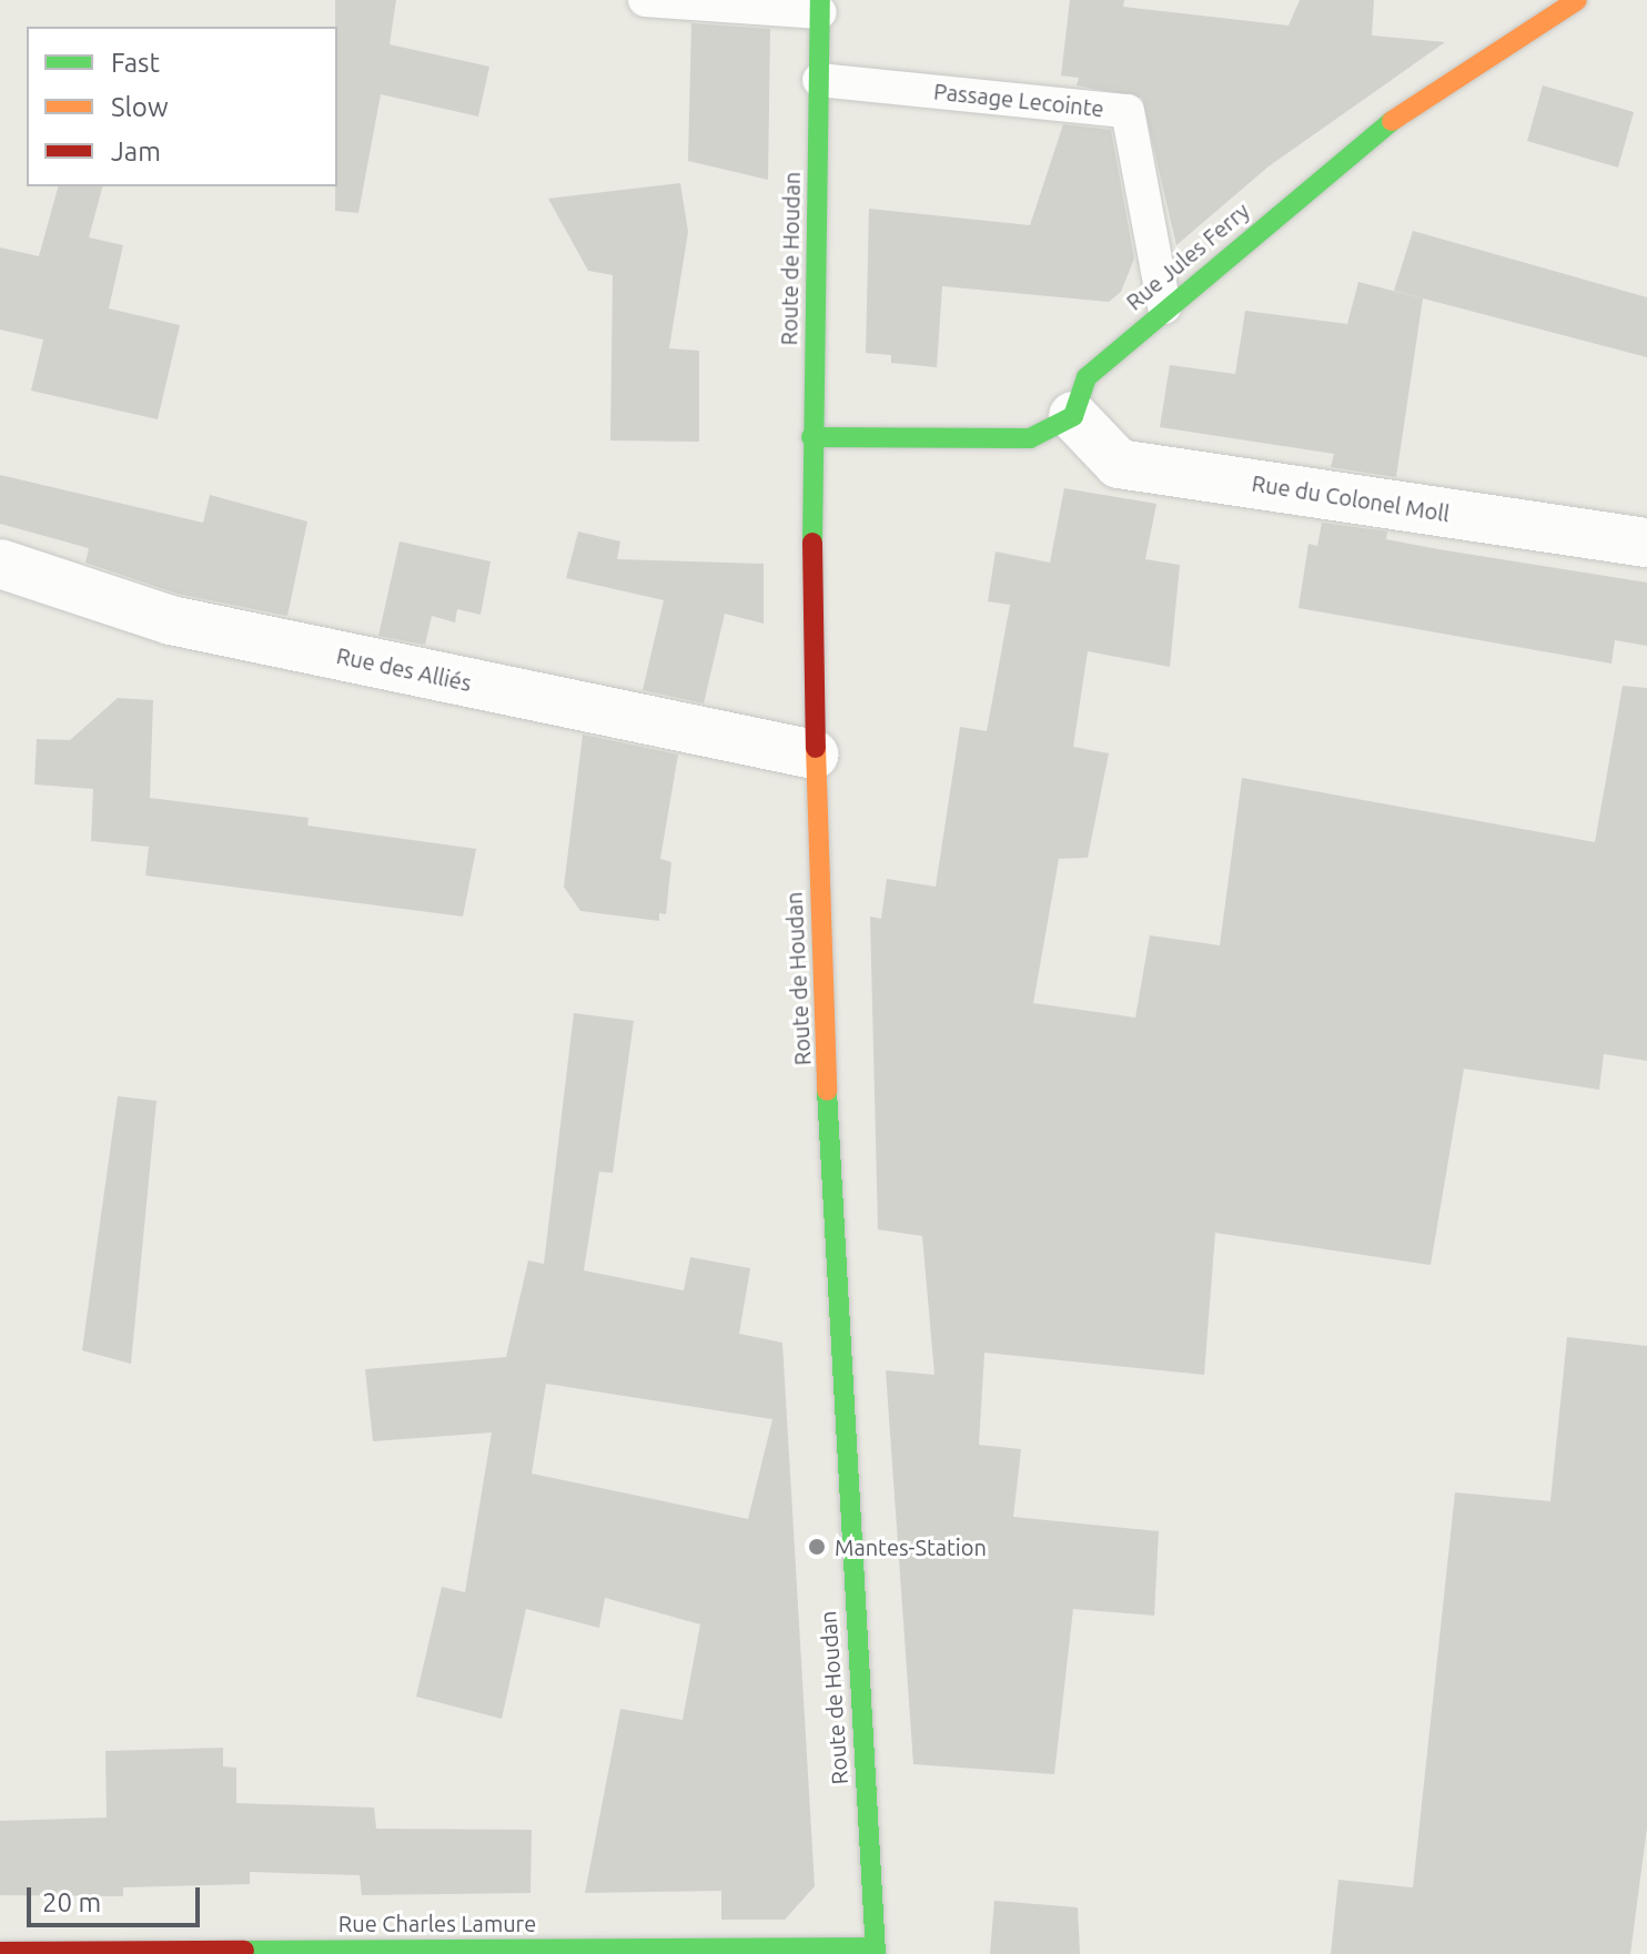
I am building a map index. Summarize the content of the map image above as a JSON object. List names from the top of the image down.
{
  "streets": {
    "main road": ["Rue Jules Ferry", "Route de Houdan", "Rue Charles Lamure"],
    "street": ["Rue du Colonel Moll", "Rue des Alliés"],
    "lane": ["Passage Lecointe"]
  },
  "crossings": [
    ["Passage Lecointe", "Rue Jules Ferry"],
    ["Passage Lecointe", "Route de Houdan"],
    ["Rue Jules Ferry", "Rue du Colonel Moll"],
    ["Route de Houdan", "Rue des Alliés"],
    ["Route de Houdan", "Rue Charles Lamure"]
  ],
  "places": ["Mantes-Station"],
  "legend": ["Fast", "Slow", "Jam"],
  "scale_bar": "20 m"
}
